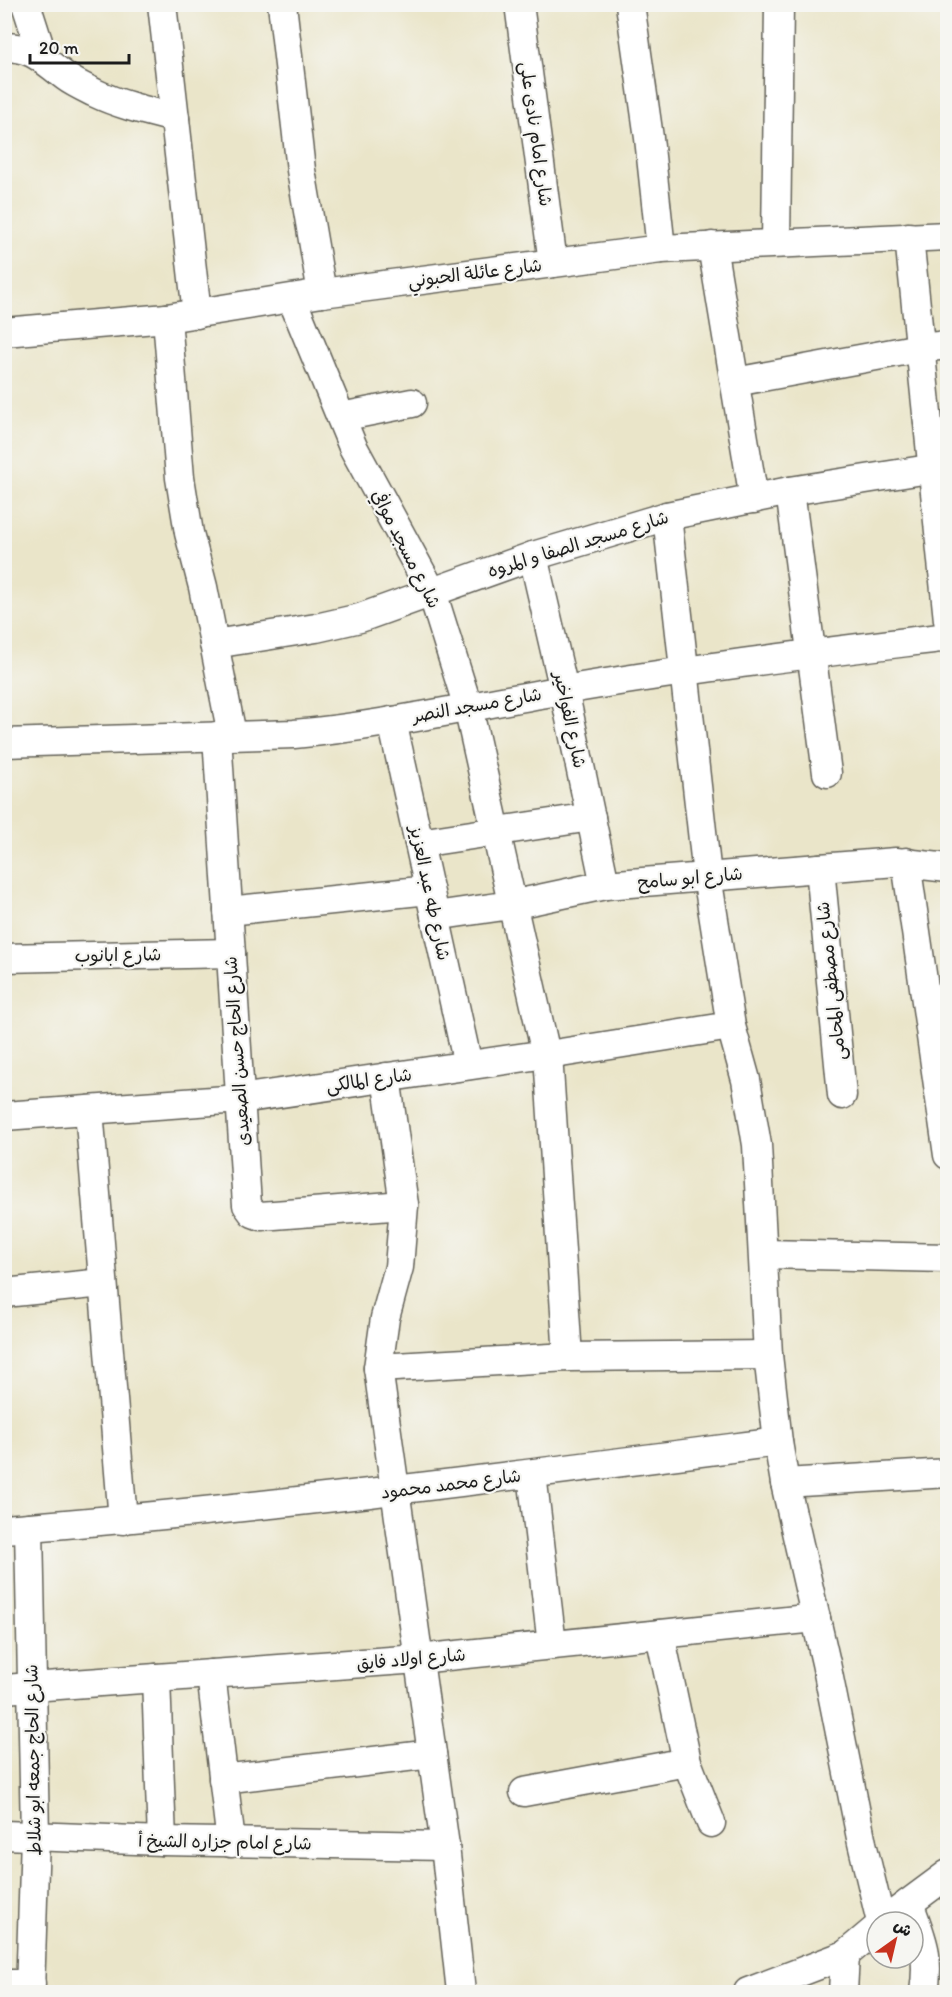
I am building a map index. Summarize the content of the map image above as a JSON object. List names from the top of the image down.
{
  "streets": {
    "street": [
      "شارع امام نادى على",
      "شارع عائلة الحبوني",
      "شارع مسجد الصفا و المروه",
      "شارع مسجد موافي",
      "شارع مسجد النصر",
      "شارع الفواخير",
      "شارع ابو سامح",
      "شارع طه عبد العزيز",
      "شارع ابانوب",
      "شارع مصطفى المحامى",
      "شارع الحاج حسن الصعيدى",
      "شارع المالكى",
      "شارع محمد محمود",
      "شارع اولاد فايق",
      "شارع الحاج جمعه ابو شلاط",
      "شارع امام جزاره الشيخ أ"
    ]
  },
  "crossings": [
    ["شارع امام نادى على", "شارع عائلة الحبوني"],
    ["شارع عائلة الحبوني", "شارع مسجد موافي"],
    ["شارع عائلة الحبوني", "شارع الحاج حسن الصعيدى"],
    ["شارع مسجد الصفا و المروه", "شارع مسجد موافي"],
    ["شارع مسجد الصفا و المروه", "شارع الفواخير"],
    ["شارع مسجد الصفا و المروه", "شارع الحاج حسن الصعيدى"],
    ["شارع مسجد موافي", "شارع مسجد النصر"],
    ["شارع مسجد موافي", "شارع ابو سامح"],
    ["شارع مسجد موافي", "شارع المالكى"],
    ["شارع مسجد النصر", "شارع الفواخير"],
    ["شارع مسجد النصر", "شارع طه عبد العزيز"],
    ["شارع مسجد النصر", "شارع الحاج حسن الصعيدى"],
    ["شارع الفواخير", "شارع ابو سامح"],
    ["شارع ابو سامح", "شارع طه عبد العزيز"],
    ["شارع ابو سامح", "شارع مصطفى المحامى"],
    ["شارع ابو سامح", "شارع الحاج حسن الصعيدى"],
    ["شارع طه عبد العزيز", "شارع المالكى"],
    ["شارع ابانوب", "شارع الحاج حسن الصعيدى"],
    ["شارع الحاج حسن الصعيدى", "شارع المالكى"],
    ["شارع محمد محمود", "شارع الحاج جمعه ابو شلاط"],
    ["شارع اولاد فايق", "شارع الحاج جمعه ابو شلاط"],
    ["شارع الحاج جمعه ابو شلاط", "شارع امام جزاره الشيخ أ"]
  ],
  "scale_bar": "20 m",
  "north": "top right"
}
